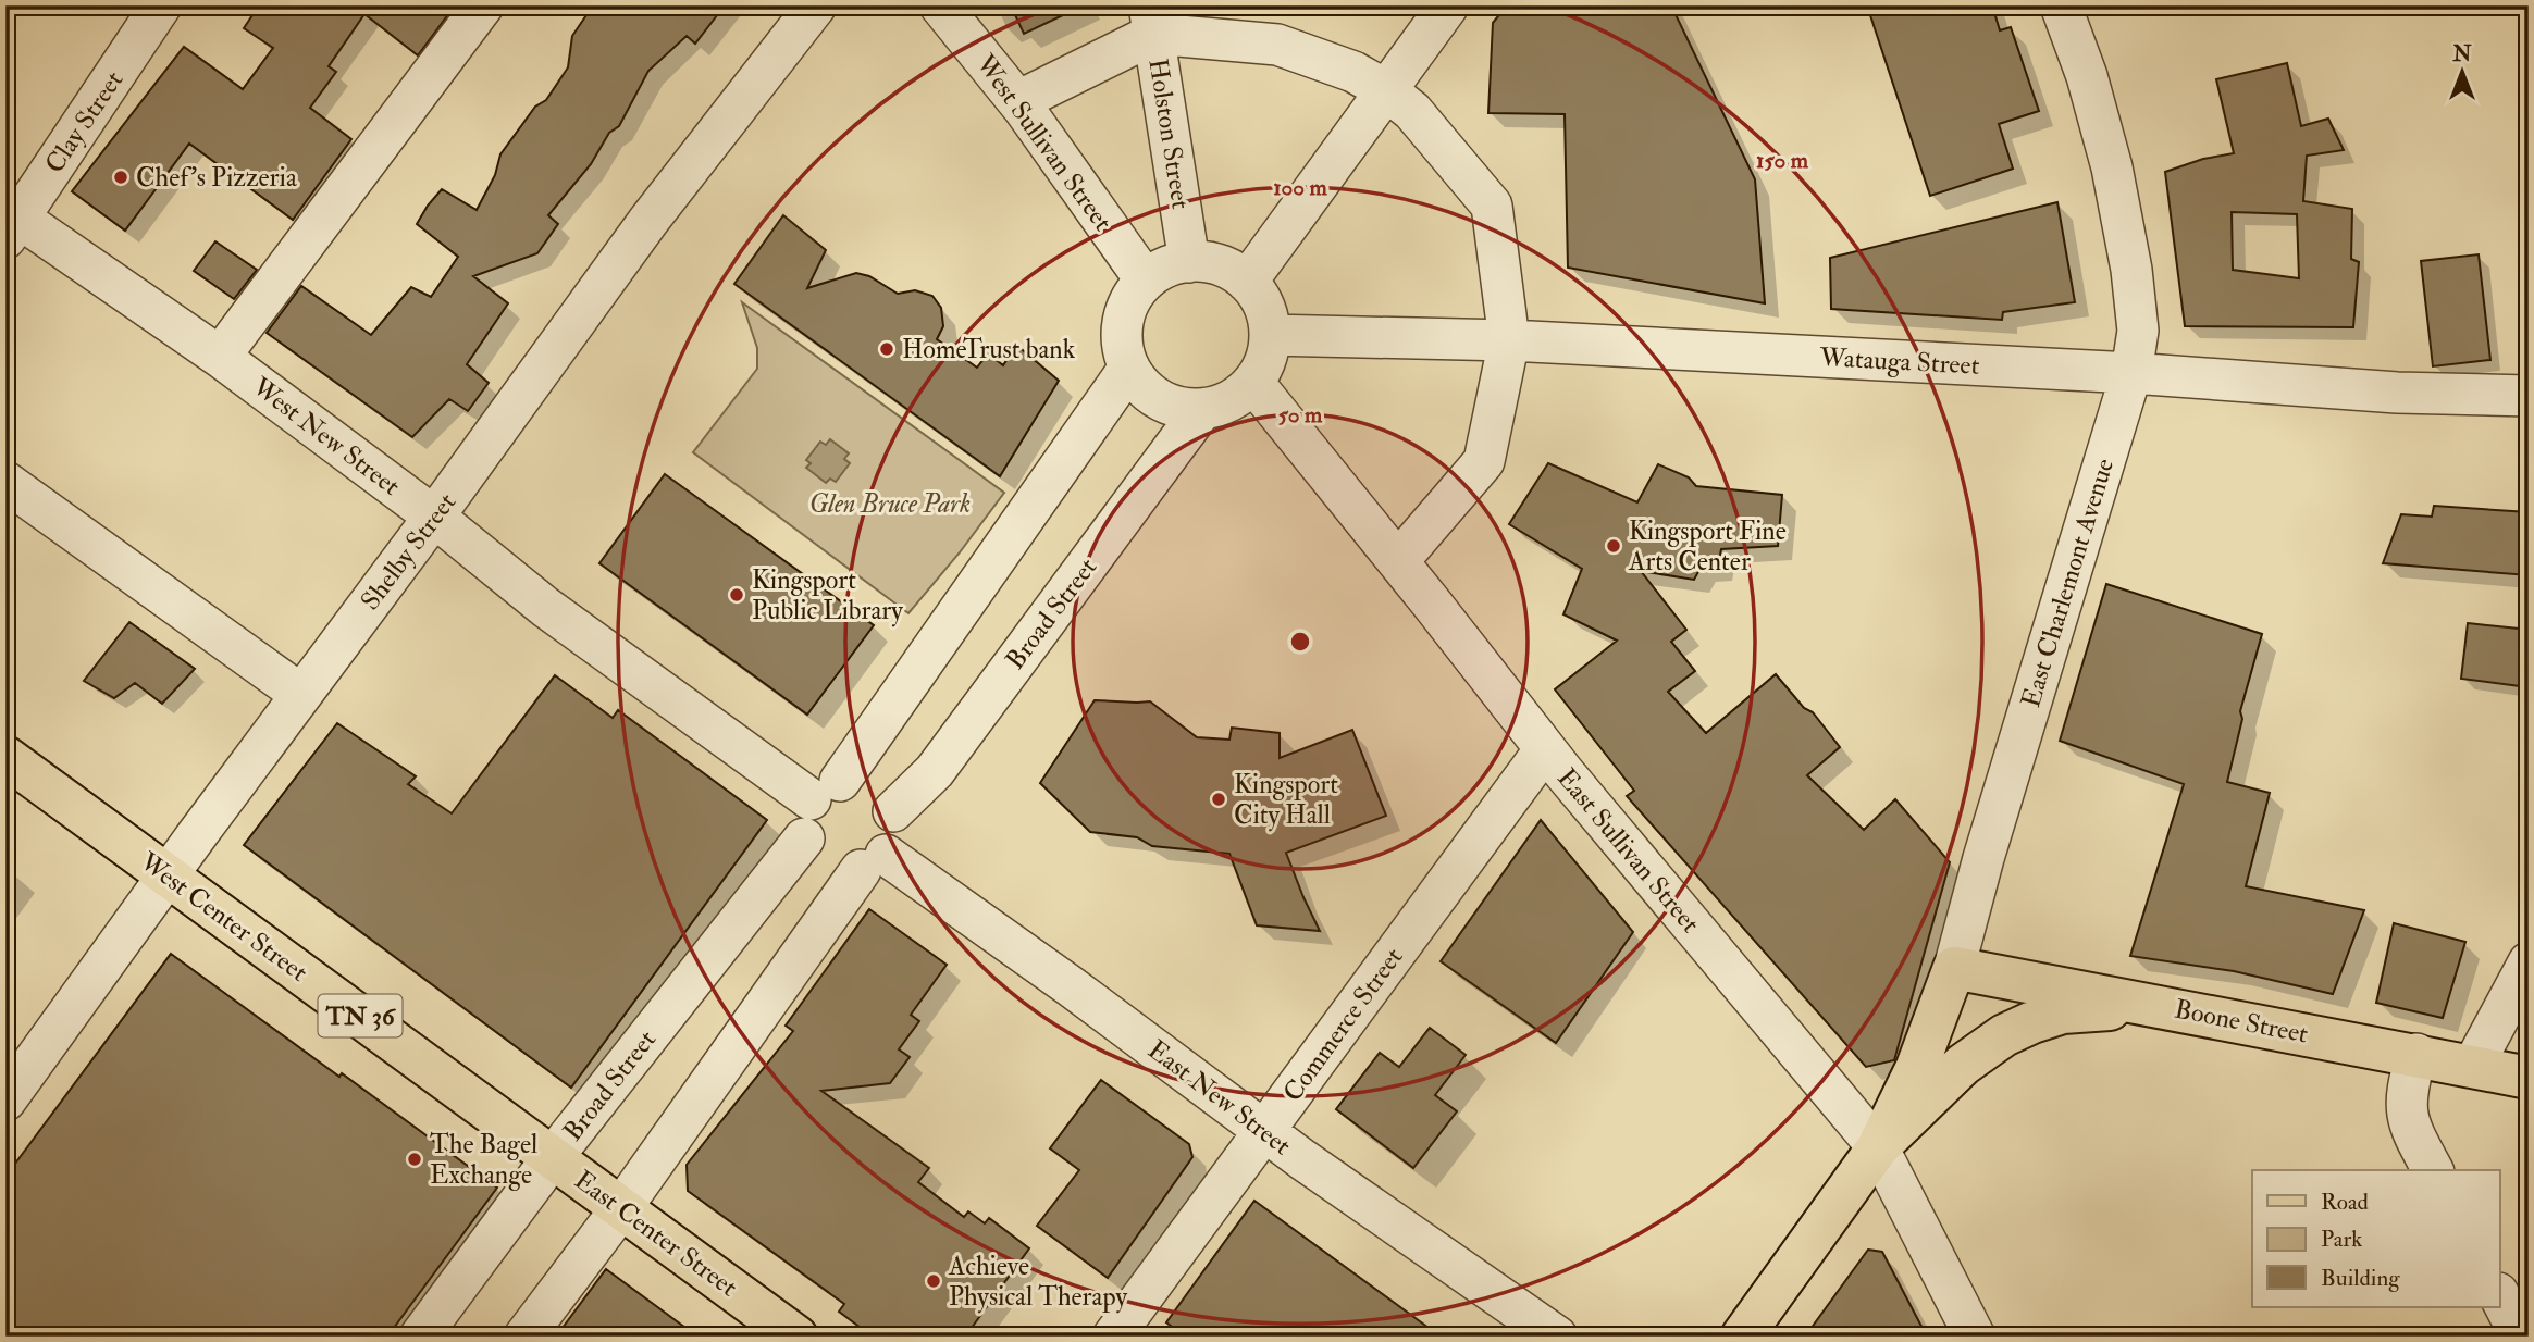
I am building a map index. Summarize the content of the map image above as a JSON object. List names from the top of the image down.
{
  "streets": {
    "main road": [
      "East Charlemont Avenue",
      "West Center Street",
      "TN 36",
      "Boone Street",
      "East Center Street"
    ],
    "street": [
      "Clay Street",
      "Holston Street",
      "West Sullivan Street",
      "Watauga Street",
      "West New Street",
      "Shelby Street",
      "Broad Street",
      "East Sullivan Street",
      "Commerce Street",
      "East New Street"
    ]
  },
  "crossings": [
    ["Clay Street", "West New Street"],
    ["Holston Street", "West Sullivan Street"],
    ["Holston Street", "Watauga Street"],
    ["Holston Street", "Broad Street"],
    ["Holston Street", "East Sullivan Street"],
    ["West Sullivan Street", "Watauga Street"],
    ["West Sullivan Street", "Broad Street"],
    ["West Sullivan Street", "East Sullivan Street"],
    ["Watauga Street", "East Charlemont Avenue"],
    ["Watauga Street", "Broad Street"],
    ["Watauga Street", "East Sullivan Street"],
    ["West New Street", "Shelby Street"],
    ["West New Street", "Broad Street"],
    ["West New Street", "East New Street"],
    ["Shelby Street", "West Center Street"],
    ["East Charlemont Avenue", "East Sullivan Street"],
    ["East Charlemont Avenue", "Boone Street"],
    ["Broad Street", "East Sullivan Street"],
    ["Broad Street", "West Center Street"],
    ["Broad Street", "East New Street"],
    ["Broad Street", "East Center Street"],
    ["East Sullivan Street", "Commerce Street"],
    ["West Center Street", "East Center Street"],
    ["Commerce Street", "East New Street"]
  ],
  "parks": ["Glen Bruce Park"],
  "places": [
    "Chef's Pizzeria",
    "HomeTrust bank",
    "Kingsport Fine Arts Center",
    "Kingsport Public Library",
    "Kingsport City Hall",
    "The Bagel Exchange",
    "Achieve Physical Therapy"
  ],
  "legend": ["Road", "Park", "Building"],
  "north": "top",
  "rings": ["150 m", "100 m", "50 m"]
}
